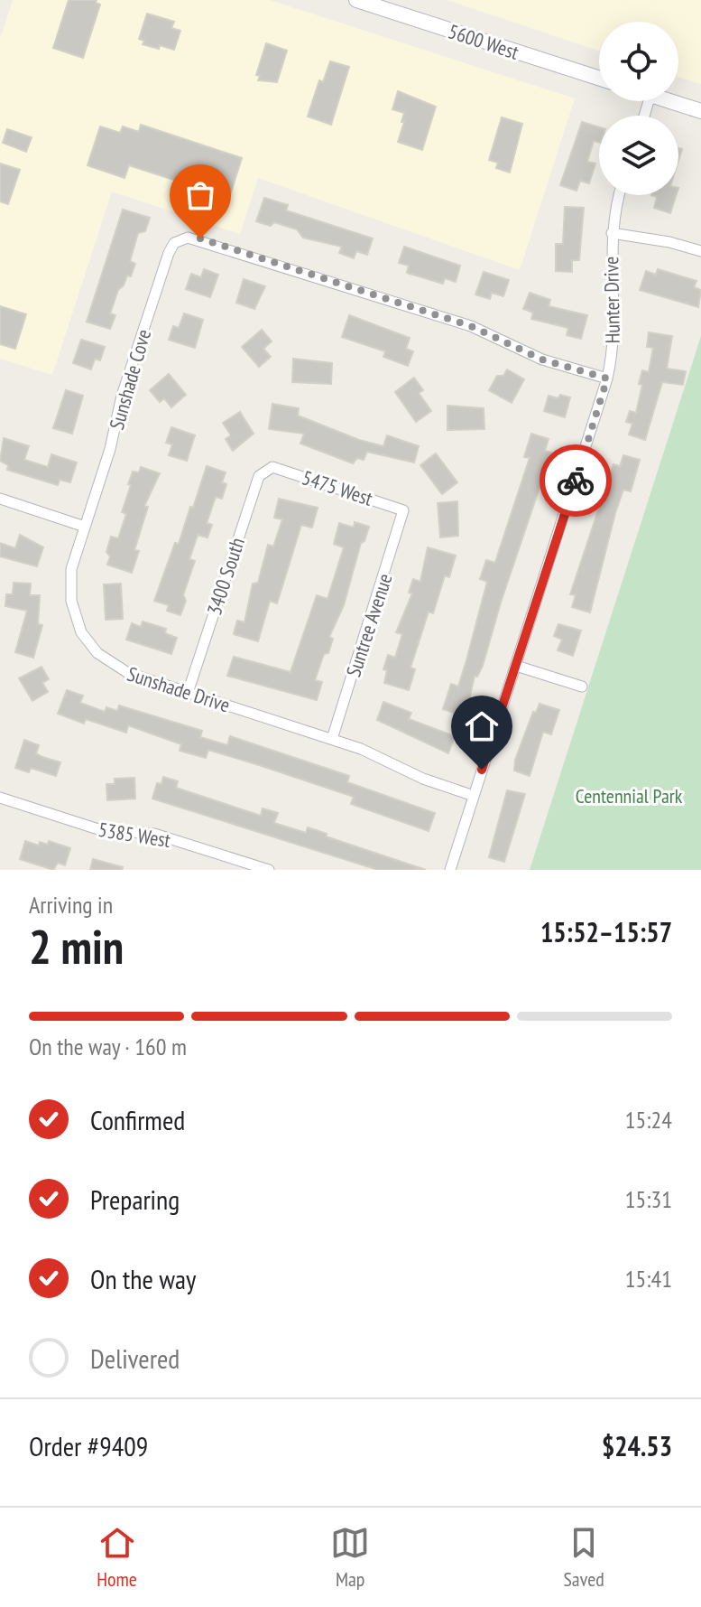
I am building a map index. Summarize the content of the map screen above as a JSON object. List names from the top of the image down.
{
  "streets": {
    "main road": ["5600 West"],
    "street": [
      "Hunter Drive",
      "Sunshade Cove",
      "5475 West",
      "3400 South",
      "Suntree Avenue",
      "Sunshade Drive",
      "5385 West"
    ]
  },
  "crossings": [
    ["Hunter Drive", "Sunshade Cove"],
    ["Hunter Drive", "Sunshade Drive"],
    ["Sunshade Cove", "Sunshade Drive"],
    ["5475 West", "3400 South"],
    ["5475 West", "Suntree Avenue"],
    ["3400 South", "Sunshade Drive"],
    ["Suntree Avenue", "Sunshade Drive"]
  ],
  "parks": ["Centennial Park"],
  "page": {
    "heading": ["2 min", "Arriving in", "15:52–15:57"],
    "panel": ["Order #9409", "$24.53"],
    "bar": "On the way · 160 m",
    "list": [
      ["Confirmed", "15:24"],
      ["Preparing", "15:31"],
      ["On the way", "15:41"],
      "Delivered"
    ],
    "tabs": ["Home", "Map", "Saved"]
  }
}
